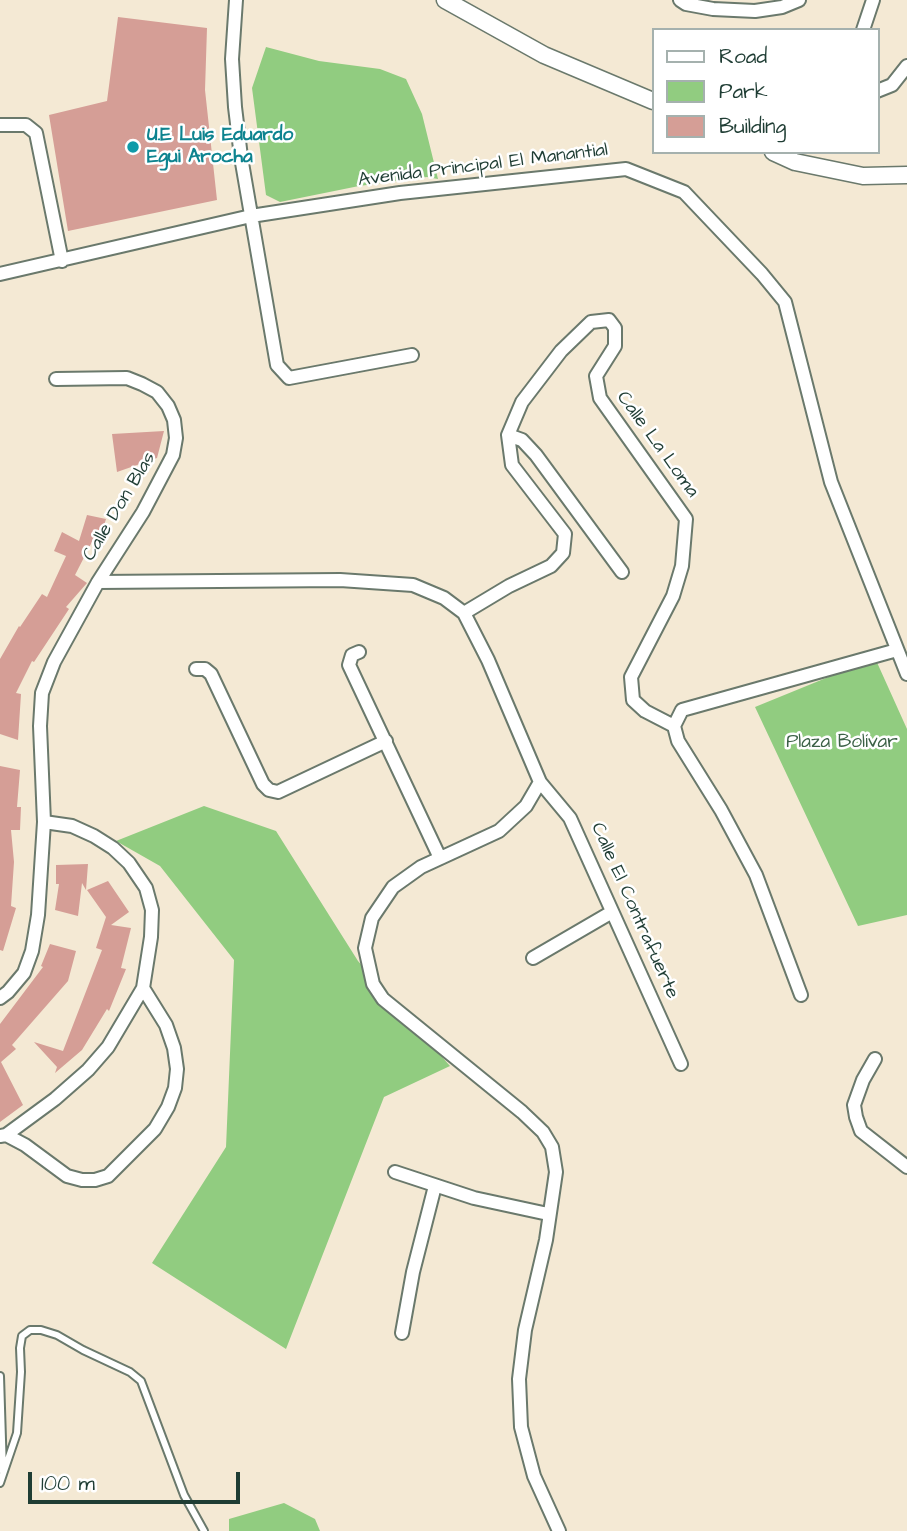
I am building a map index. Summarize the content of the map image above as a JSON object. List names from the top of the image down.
{
  "streets": {
    "street": [
      "Avenida Principal El Manantial",
      "Calle La Loma",
      "Calle Don Blas",
      "Calle El Contrafuerte"
    ]
  },
  "parks": ["Plaza Bolívar"],
  "places": ["U.E Luis Eduardo Egui Arocha"],
  "legend": ["Road", "Park", "Building"],
  "scale_bar": "100 m"
}
